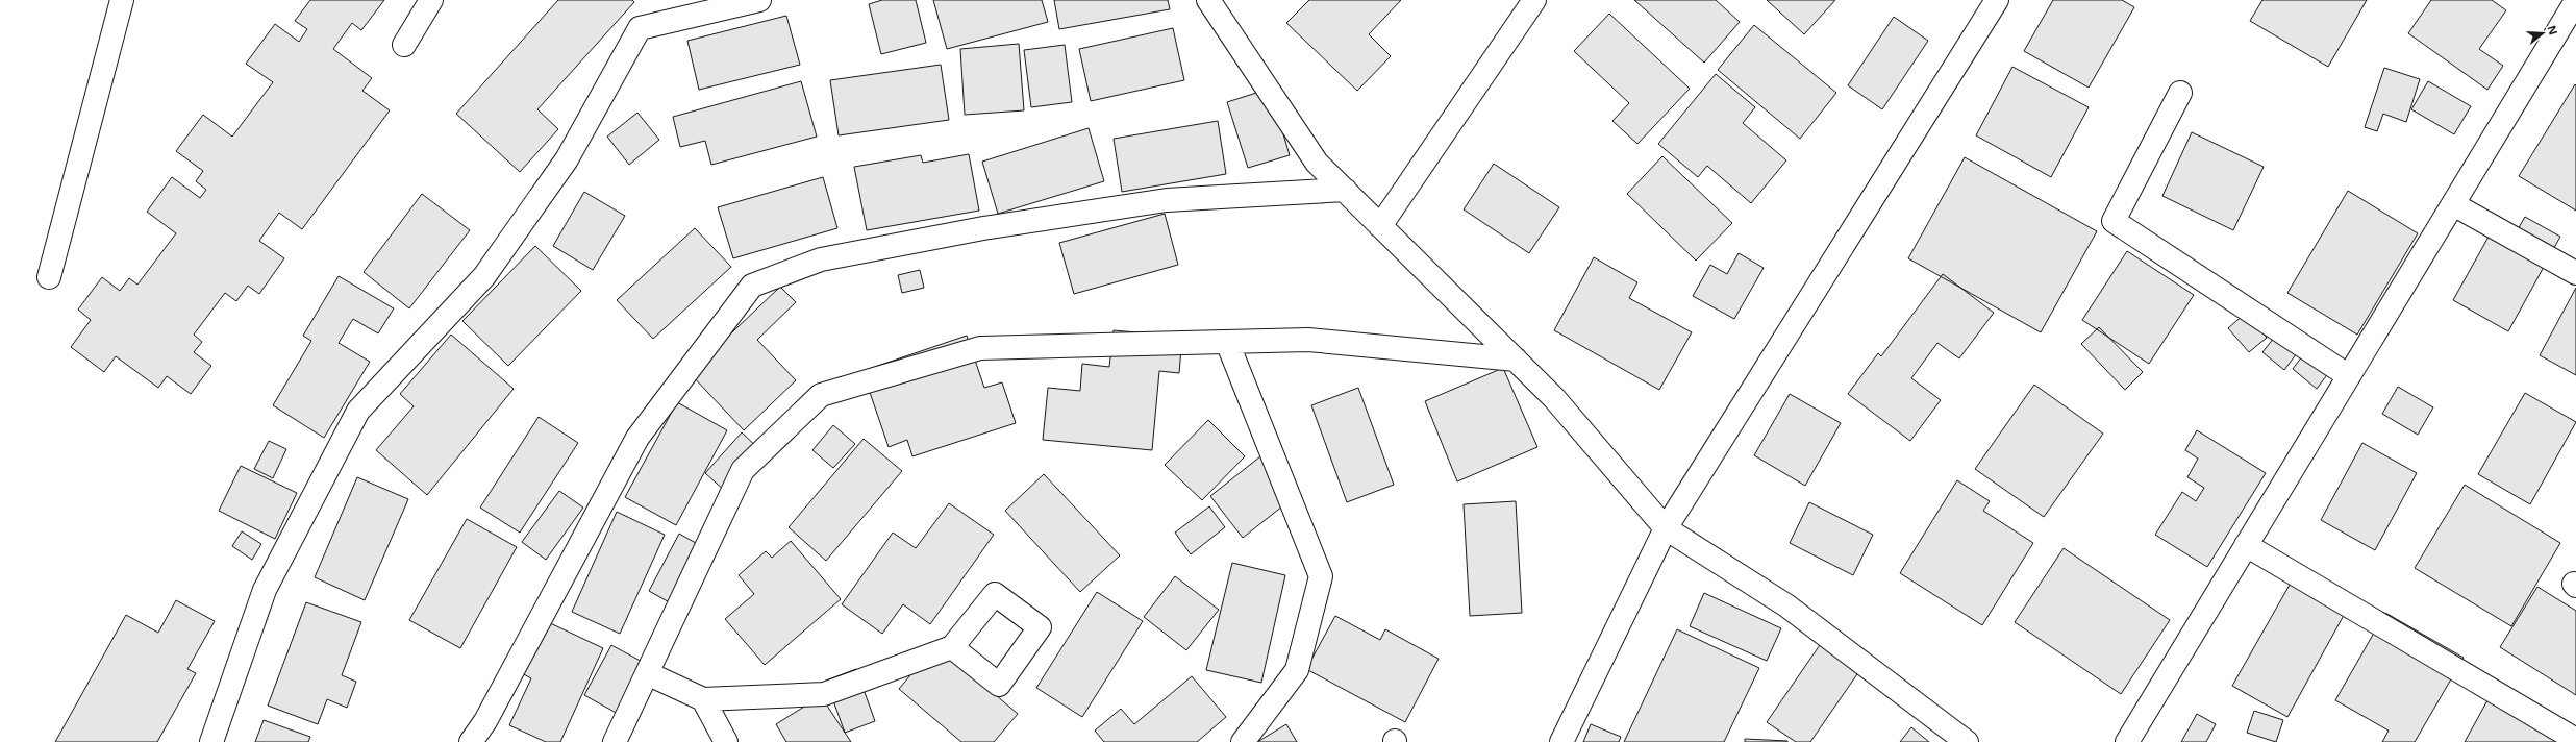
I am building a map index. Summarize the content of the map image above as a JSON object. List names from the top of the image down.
{
  "north": "right"
}
